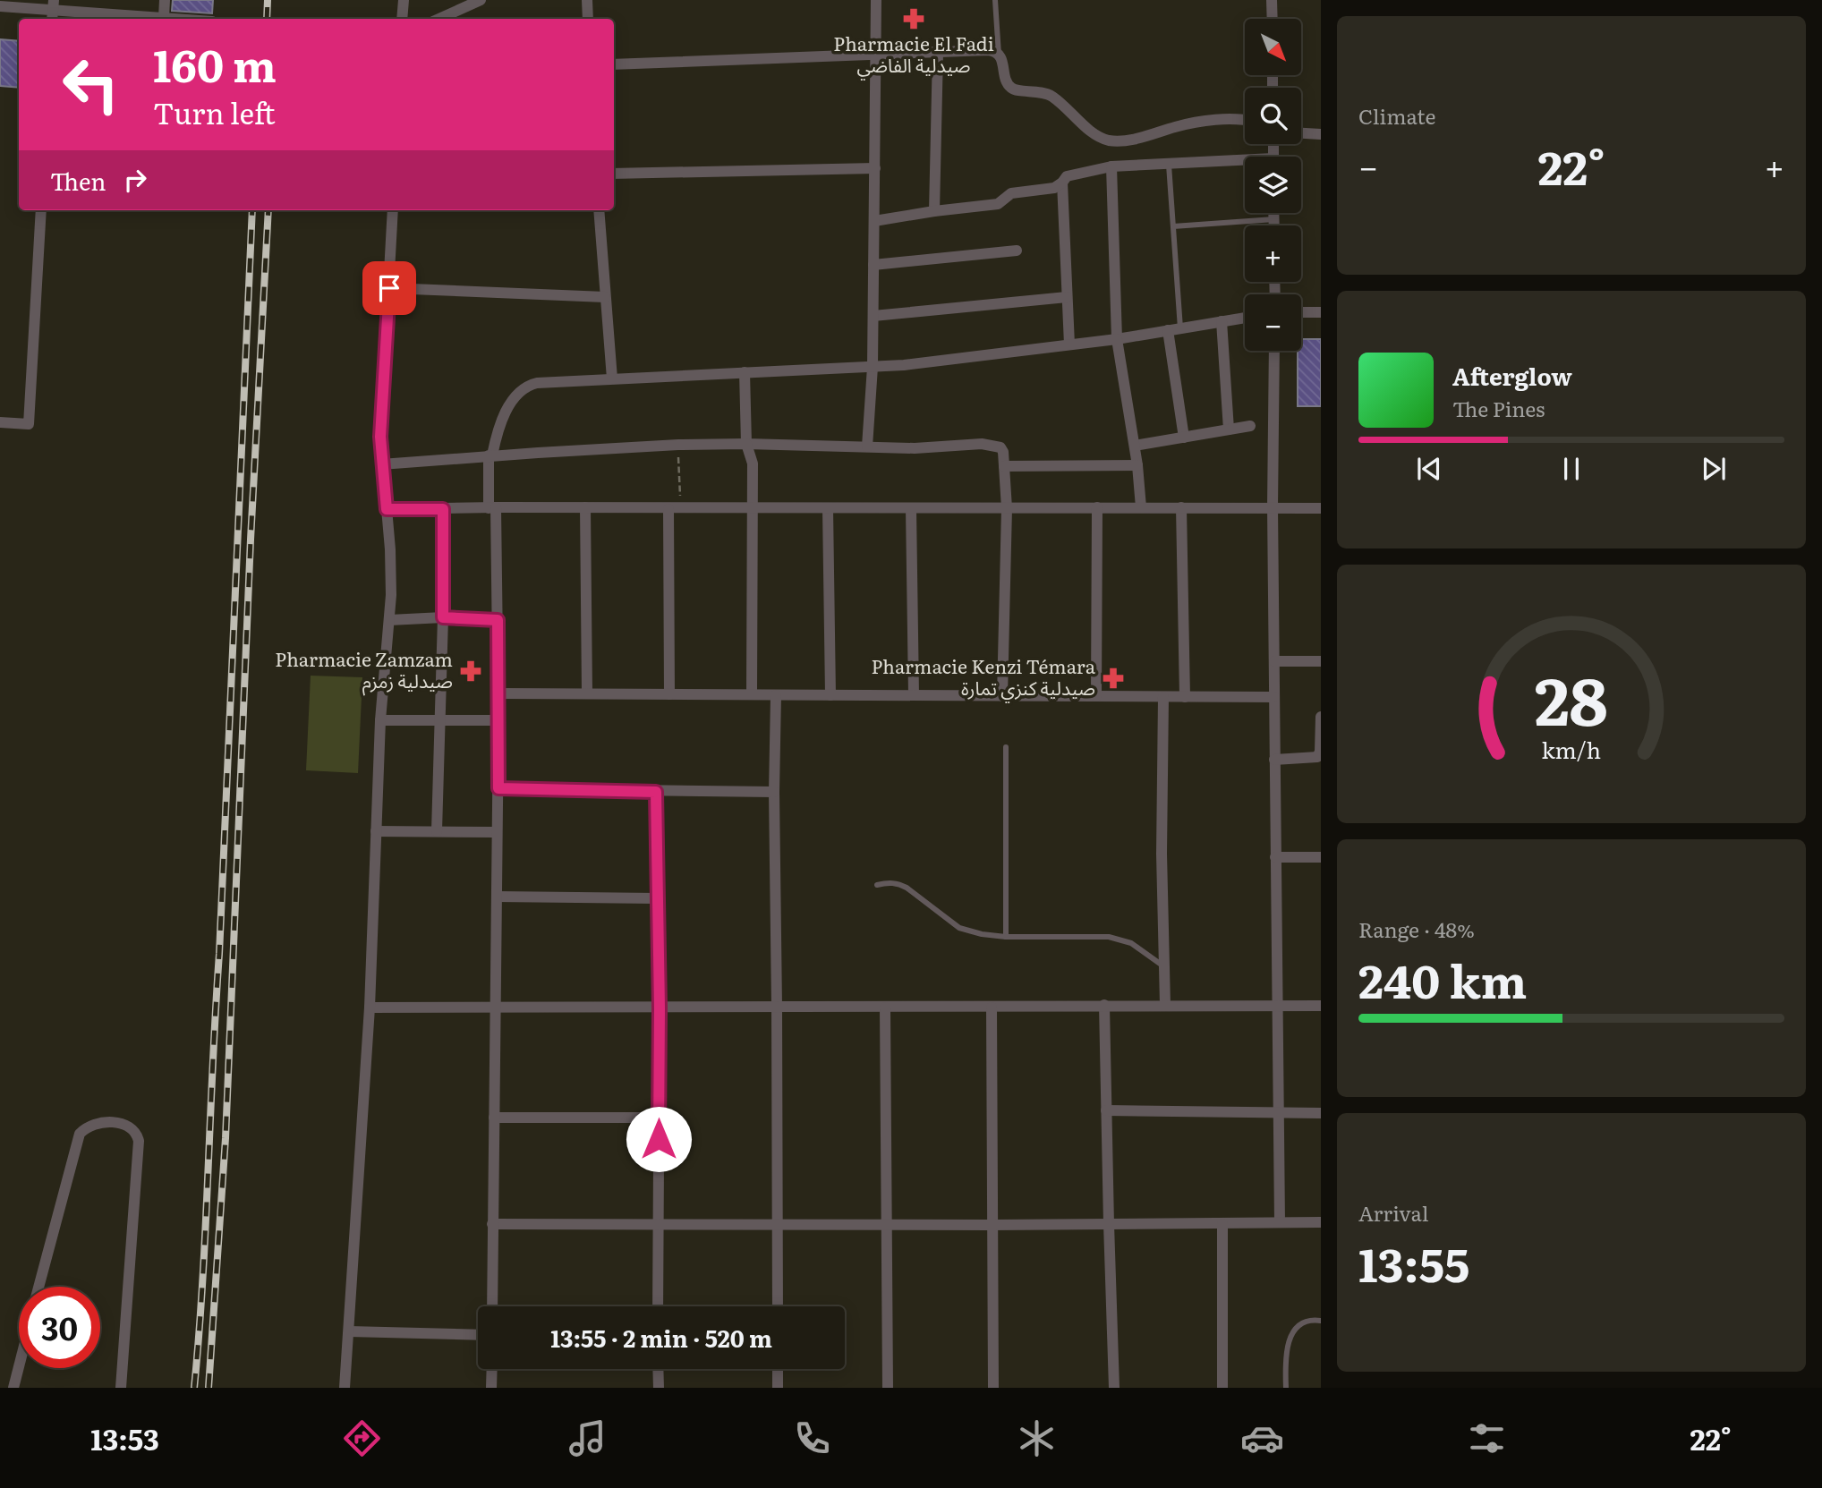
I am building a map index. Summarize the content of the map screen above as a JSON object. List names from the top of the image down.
{
  "places": {
    "pharmacy": ["Pharmacie El Fadi صيدلية الفاضي", "Pharmacie Zamzam صيدلية زمزم", "Pharmacie Kenzi Témara صيدلية كنزي تمارة"]
  },
  "north": "bottom right",
  "page": {
    "tile": [
      "Climate",
      ["Range · 48%", "240 km"],
      ["Arrival", "13:55"]
    ],
    "map_buttons": ["+", "−"],
    "turn": ["160 m", "Turn left"],
    "heat": ["−", "22°", "+"],
    "then": "Then",
    "song": ["Afterglow", "The Pines"],
    "limit": "30",
    "trip": "13:55 · 2 min · 520 m",
    "tabs": ["13:53", "22°"],
    "gauge": ["28", "km/h"]
  }
}
